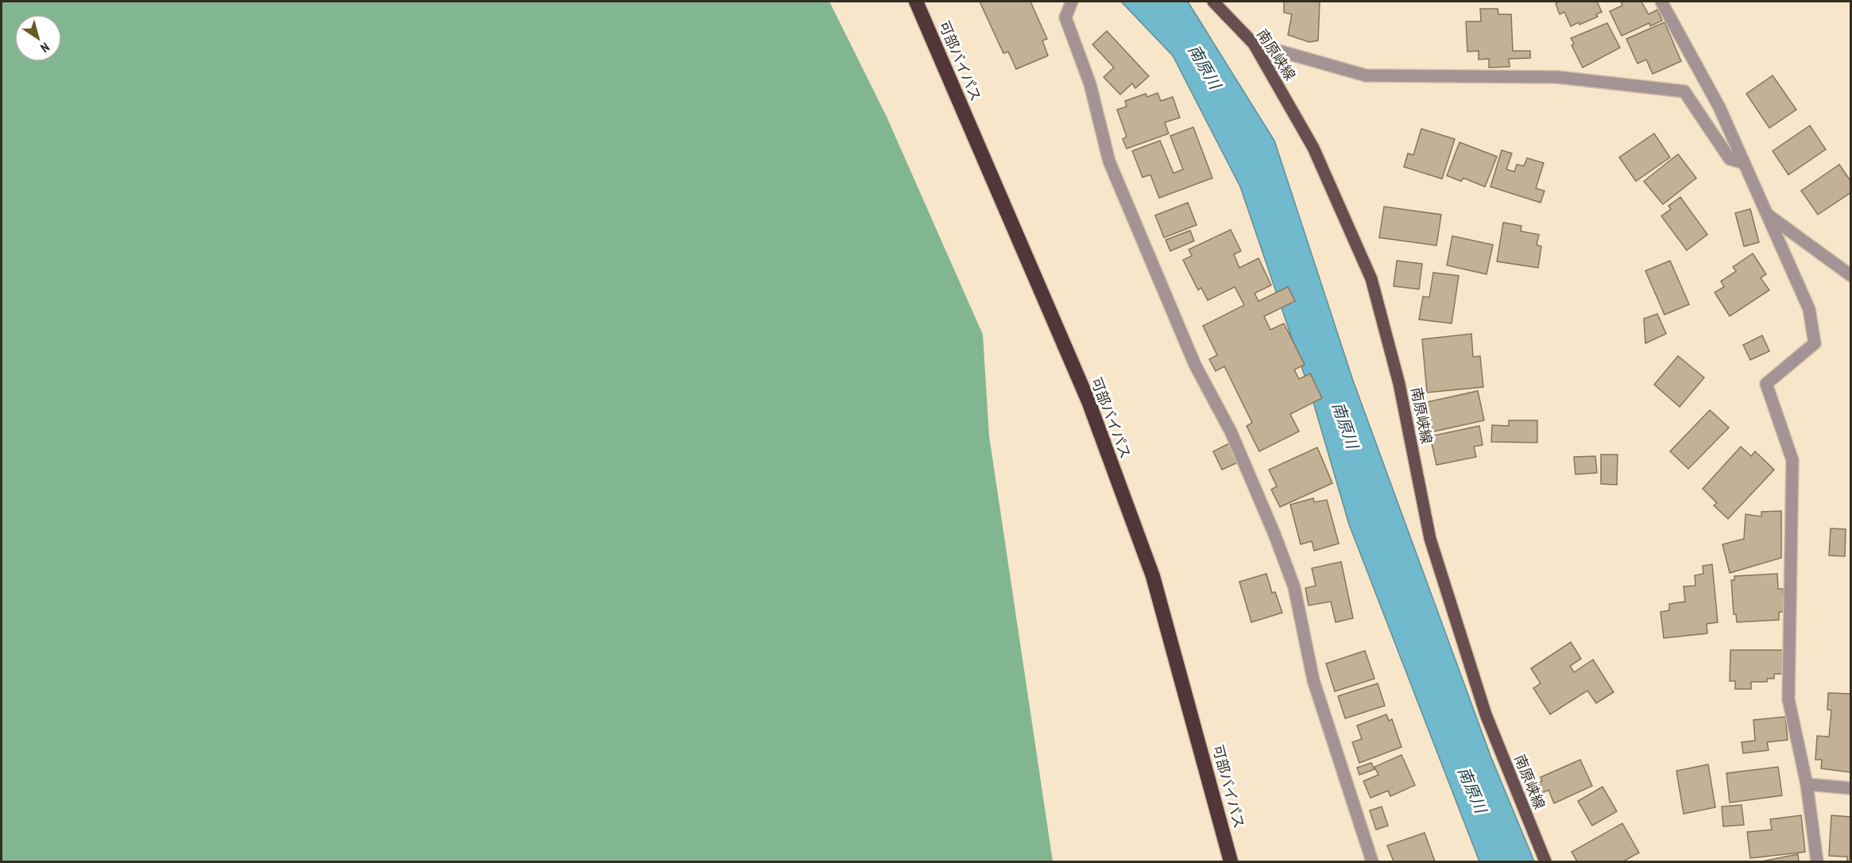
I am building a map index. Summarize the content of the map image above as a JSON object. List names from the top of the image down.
{
  "streets": {
    "highway": ["可部バイパス"],
    "main road": ["南原峡線"]
  },
  "water": ["南原川"],
  "north": "bottom right"
}
